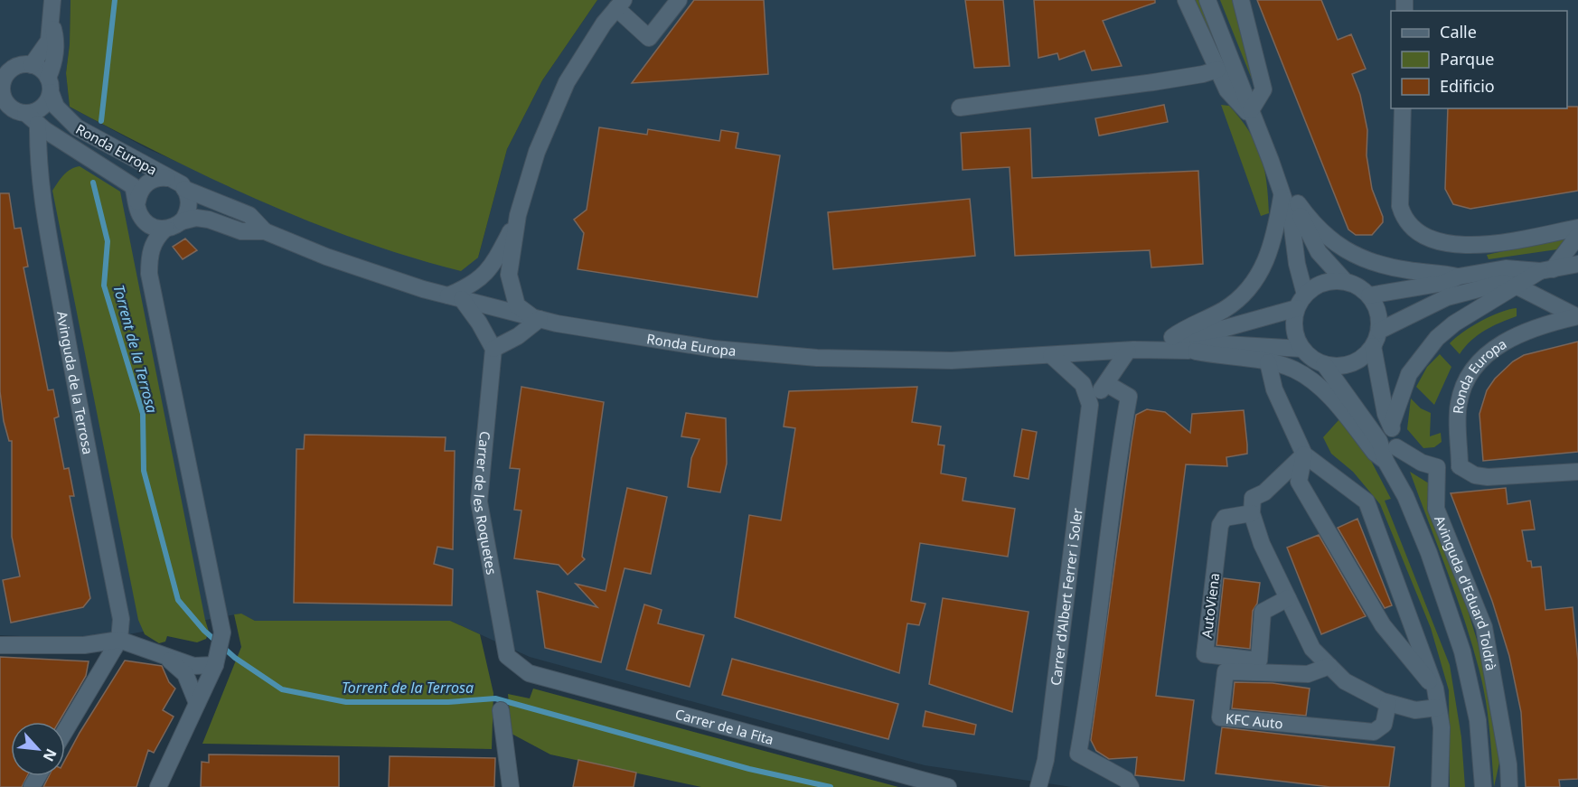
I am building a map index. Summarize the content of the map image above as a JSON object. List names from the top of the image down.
{
  "streets": {
    "street": [
      "Ronda Europa",
      "Avinguda de la Terrosa",
      "Carrer de les Roquetes",
      "Avinguda d'Eduard Toldrà",
      "Carrer d'Albert Ferrer i Soler",
      "AutoViena",
      "KFC Auto",
      "Carrer de la Fita"
    ]
  },
  "crossings": [
    ["Ronda Europa", "Avinguda de la Terrosa"],
    ["Ronda Europa", "Carrer d'Albert Ferrer i Soler"],
    ["Carrer de les Roquetes", "Carrer de la Fita"]
  ],
  "water": ["Torrent de la Terrosa"],
  "legend": ["Calle", "Parque", "Edificio"],
  "north": "bottom right"
}
